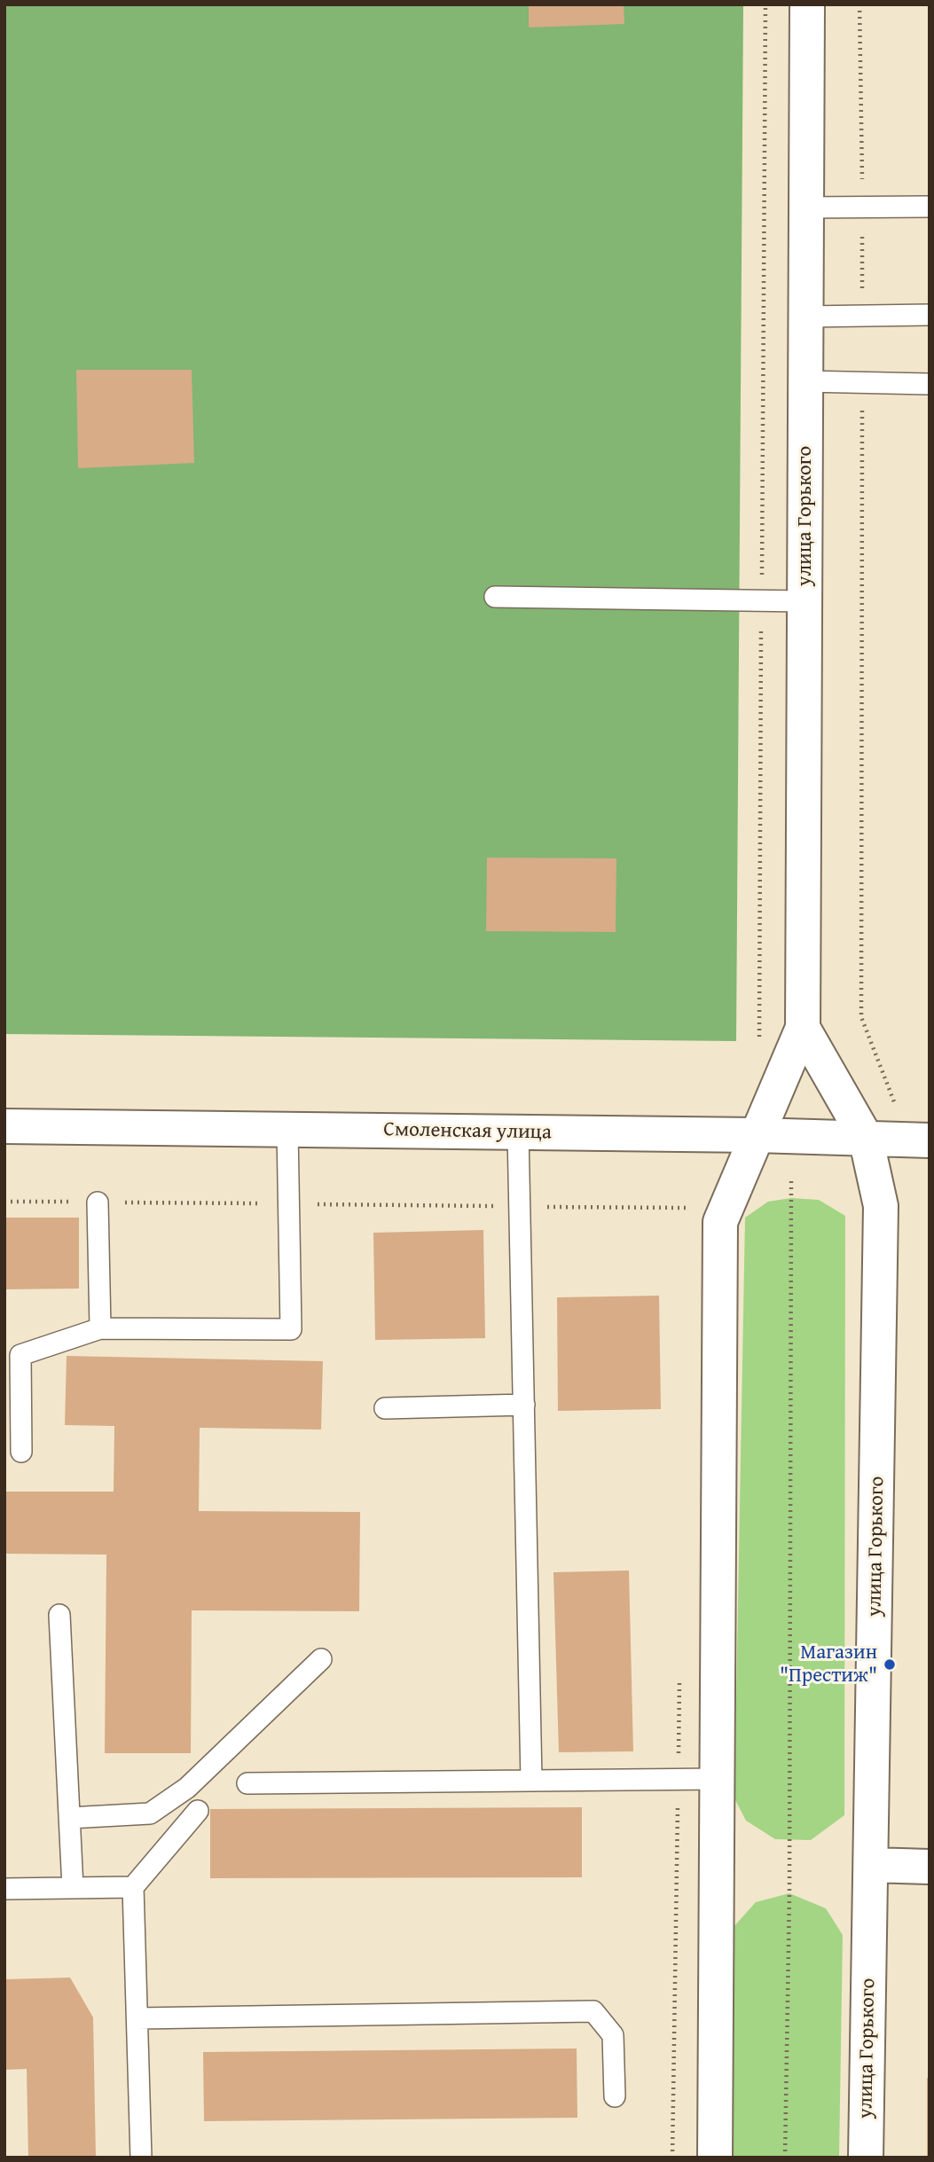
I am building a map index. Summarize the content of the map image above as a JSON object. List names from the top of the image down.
{
  "streets": {
    "street": ["улица Горького", "Смоленская улица"]
  },
  "crossings": [
    ["улица Горького", "Смоленская улица"]
  ],
  "places": ["Магазин \"Престиж\""]
}
